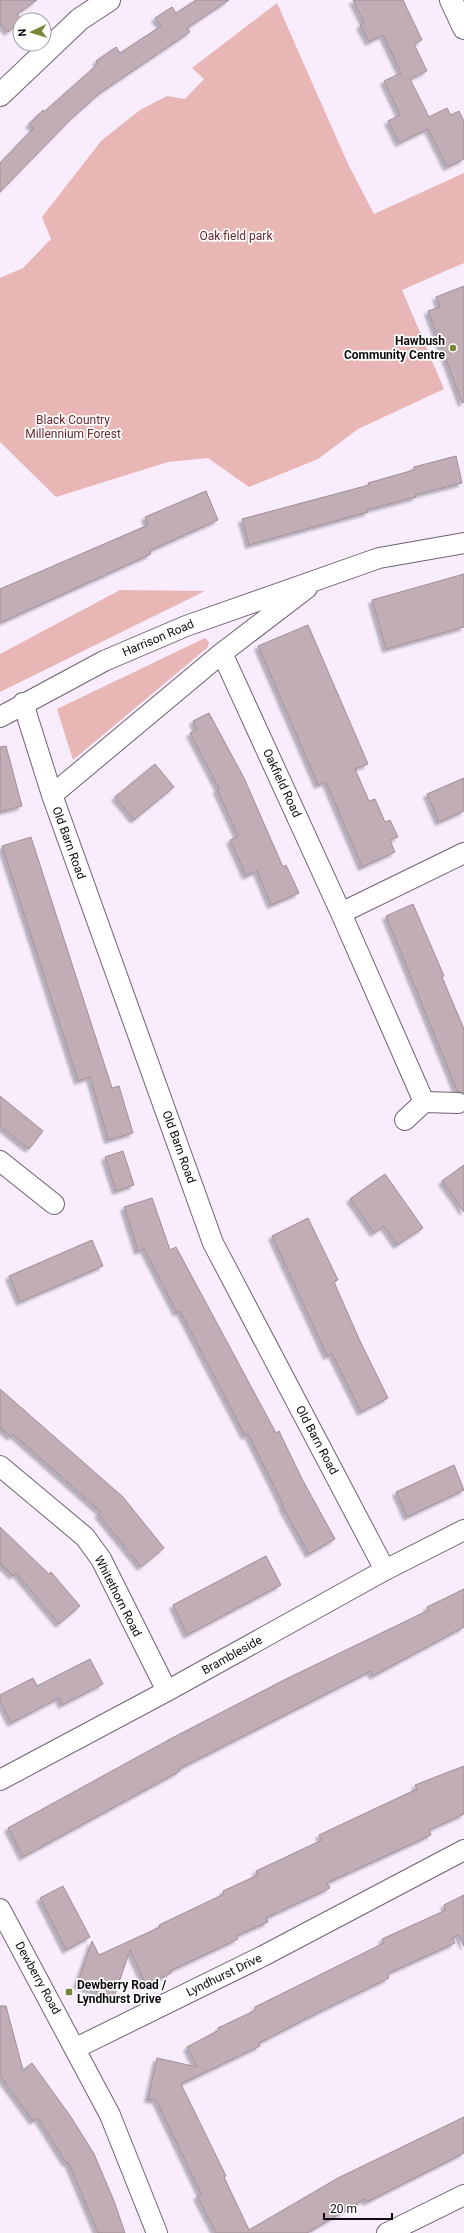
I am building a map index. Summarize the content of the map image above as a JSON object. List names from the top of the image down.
{
  "streets": {
    "street": [
      "Harrison Road",
      "Oakfield Road",
      "Old Barn Road",
      "Whitethorn Road",
      "Brambleside",
      "Lyndhurst Drive",
      "Dewberry Road"
    ]
  },
  "crossings": [
    ["Harrison Road", "Oakfield Road"],
    ["Harrison Road", "Old Barn Road"],
    ["Old Barn Road", "Brambleside"],
    ["Whitethorn Road", "Brambleside"],
    ["Lyndhurst Drive", "Dewberry Road"]
  ],
  "parks": ["Oak field park", "Black Country Millennium Forest"],
  "places": {
    "other": ["Hawbush Community Centre"],
    "transit": ["Dewberry Road / Lyndhurst Drive"]
  },
  "scale_bar": "20 m",
  "north": "left"
}
